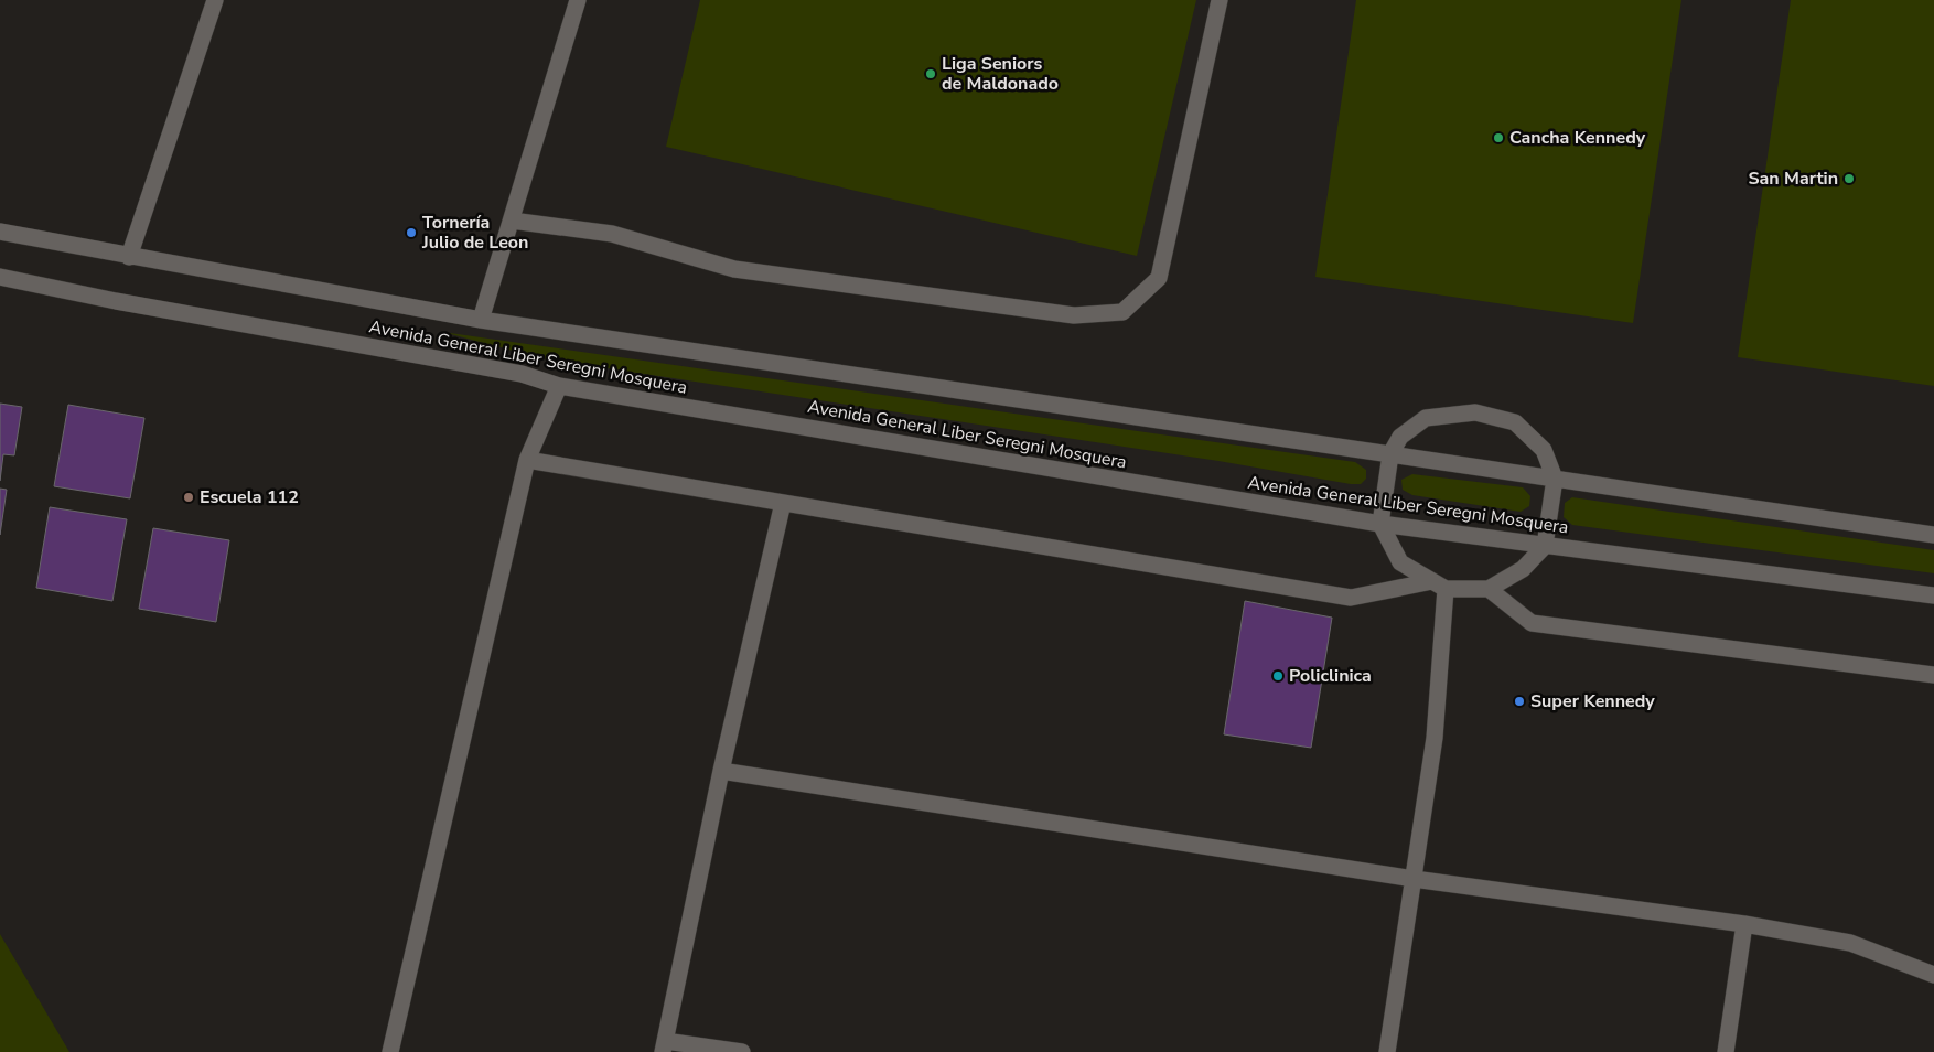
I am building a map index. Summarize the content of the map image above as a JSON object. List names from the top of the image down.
{
  "streets": {
    "street": ["Avenida General Liber Seregni Mosquera"]
  },
  "places": [
    "Liga Seniors de Maldonado",
    "Cancha Kennedy",
    "San Martin",
    "Tornería Julio de Leon",
    "Escuela 112",
    "Policlinica",
    "Super Kennedy"
  ]
}
